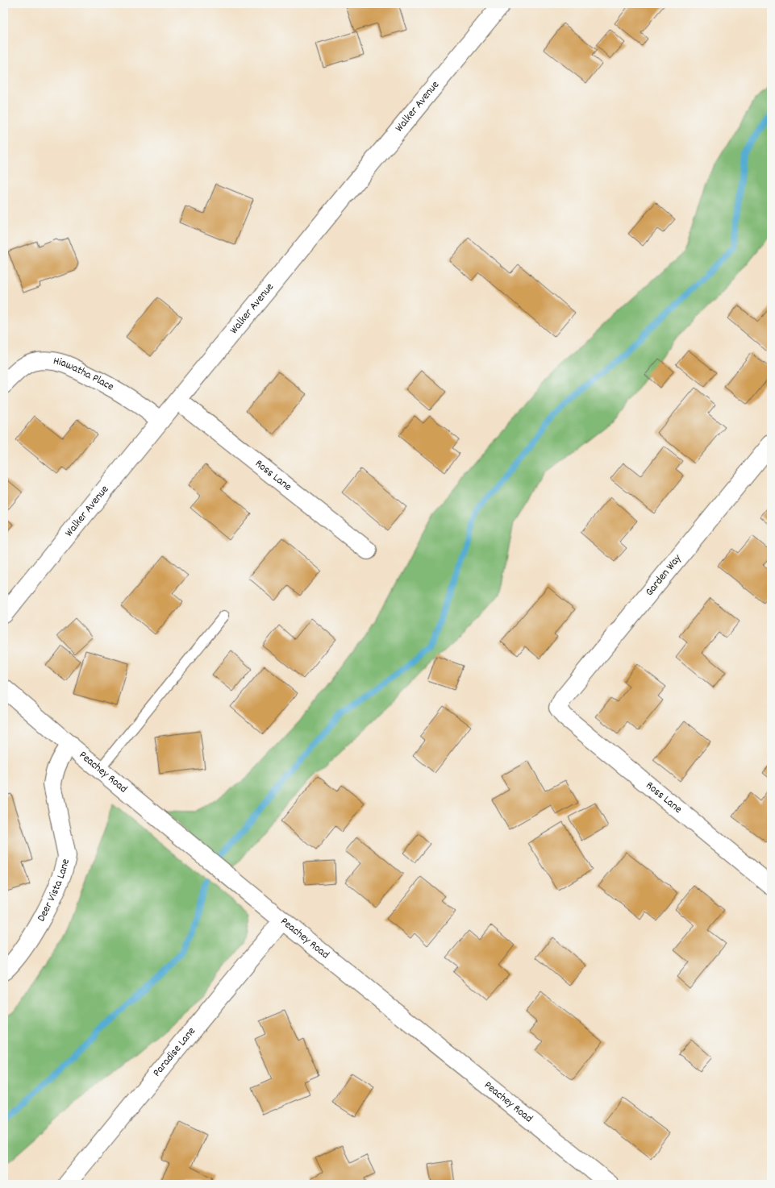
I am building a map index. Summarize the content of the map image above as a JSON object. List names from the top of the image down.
{
  "streets": {
    "street": [
      "Walker Avenue",
      "Hiawatha Place",
      "Ross Lane",
      "Garden Way",
      "Peachey Road",
      "Deer Vista Lane",
      "Paradise Lane"
    ]
  },
  "crossings": [
    ["Walker Avenue", "Hiawatha Place"],
    ["Walker Avenue", "Ross Lane"],
    ["Ross Lane", "Garden Way"],
    ["Peachey Road", "Deer Vista Lane"],
    ["Peachey Road", "Paradise Lane"]
  ]
}
